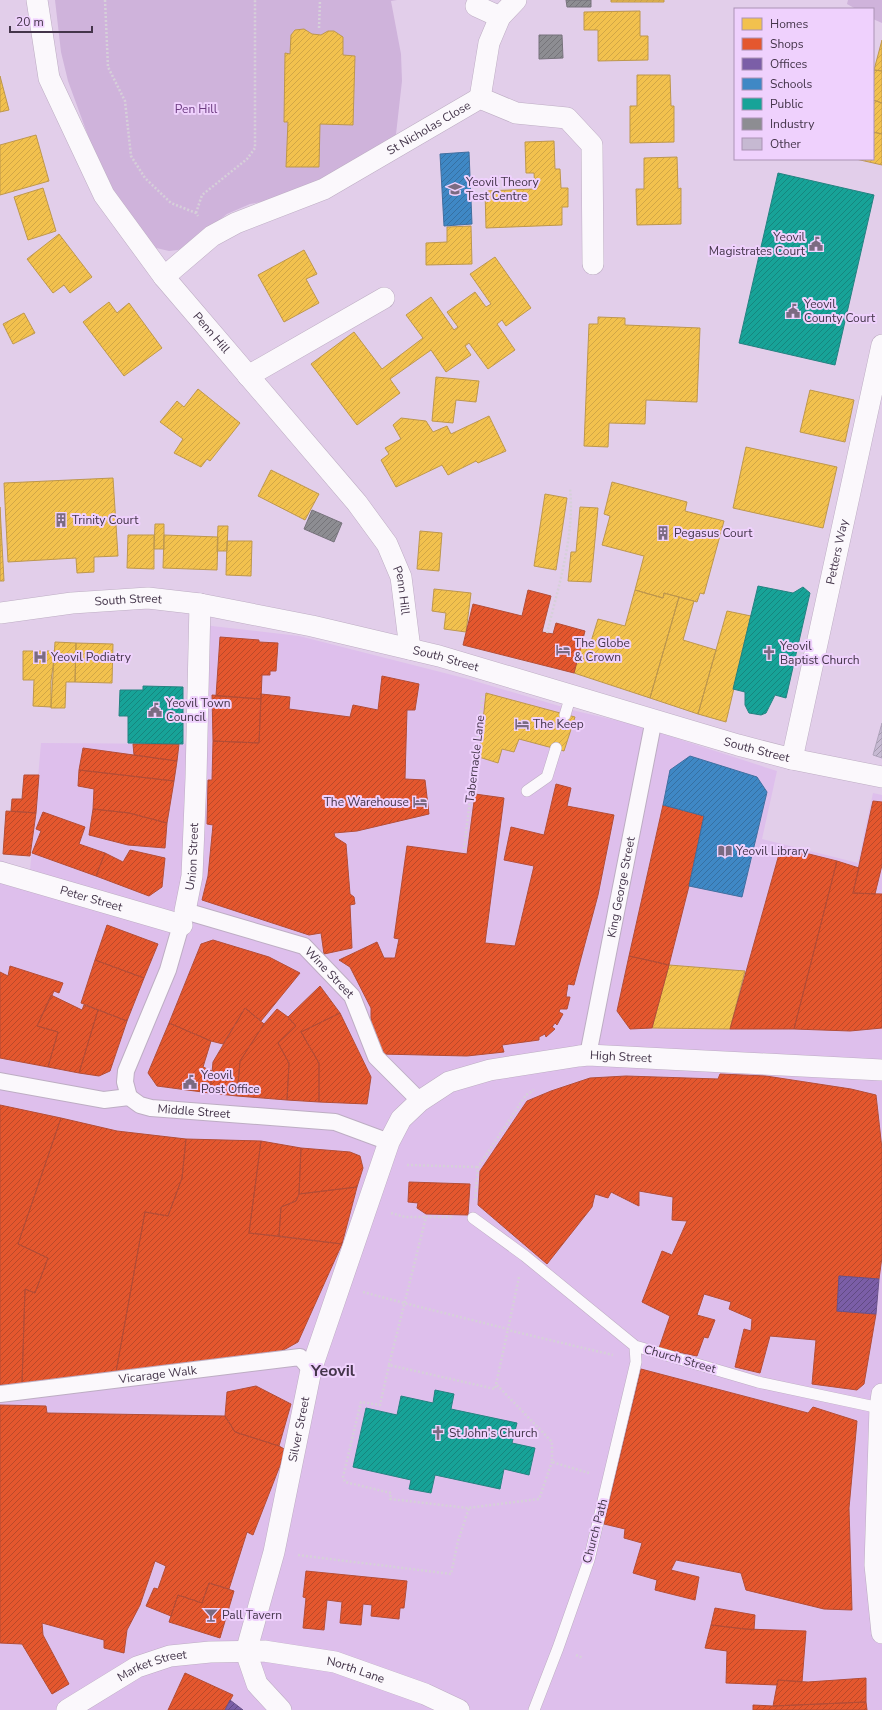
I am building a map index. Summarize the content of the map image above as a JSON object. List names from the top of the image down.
{
  "streets": {
    "street": [
      "St Nicholas Close",
      "Penn Hill",
      "Petters Way",
      "South Street",
      "Union Street",
      "King George Street",
      "Peter Street",
      "Wine Street",
      "High Street",
      "Middle Street",
      "Vicarage Walk",
      "Silver Street",
      "Market Street",
      "North Lane"
    ],
    "lane": ["Church Street", "Church Path"],
    "path": ["Tabernacle Lane"]
  },
  "crossings": [
    ["St Nicholas Close", "Penn Hill"],
    ["Penn Hill", "South Street"],
    ["Petters Way", "South Street"],
    ["South Street", "Tabernacle Lane"],
    ["South Street", "Union Street"],
    ["South Street", "King George Street"],
    ["Union Street", "Peter Street"],
    ["Union Street", "Wine Street"],
    ["Union Street", "Middle Street"],
    ["King George Street", "High Street"],
    ["Peter Street", "Wine Street"],
    ["Wine Street", "High Street"],
    ["High Street", "Middle Street"],
    ["High Street", "Silver Street"],
    ["Middle Street", "Silver Street"],
    ["Church Street", "Church Path"],
    ["Vicarage Walk", "Silver Street"],
    ["Silver Street", "Market Street"],
    ["Silver Street", "North Lane"],
    ["Market Street", "North Lane"]
  ],
  "districts": ["Yeovil"],
  "parks": ["Pen Hill"],
  "places": {
    "school or university": ["Yeovil Theory Test Centre"],
    "public building": [
      "Yeovil Magistrates Court",
      "Yeovil County Court",
      "Yeovil Town Council",
      "Yeovil Post Office"
    ],
    "building": ["Trinity Court", "Pegasus Court"],
    "hotel": ["The Globe & Crown", "The Keep", "The Warehouse"],
    "church": ["Yeovil Baptist Church", "St John's Church"],
    "hospital": ["Yeovil Podiatry"],
    "library": ["Yeovil Library"],
    "bar": ["Pall Tavern"]
  },
  "legend": [
    "Homes",
    "Shops",
    "Offices",
    "Schools",
    "Public",
    "Industry",
    "Other"
  ],
  "scale_bar": "20 m"
}
